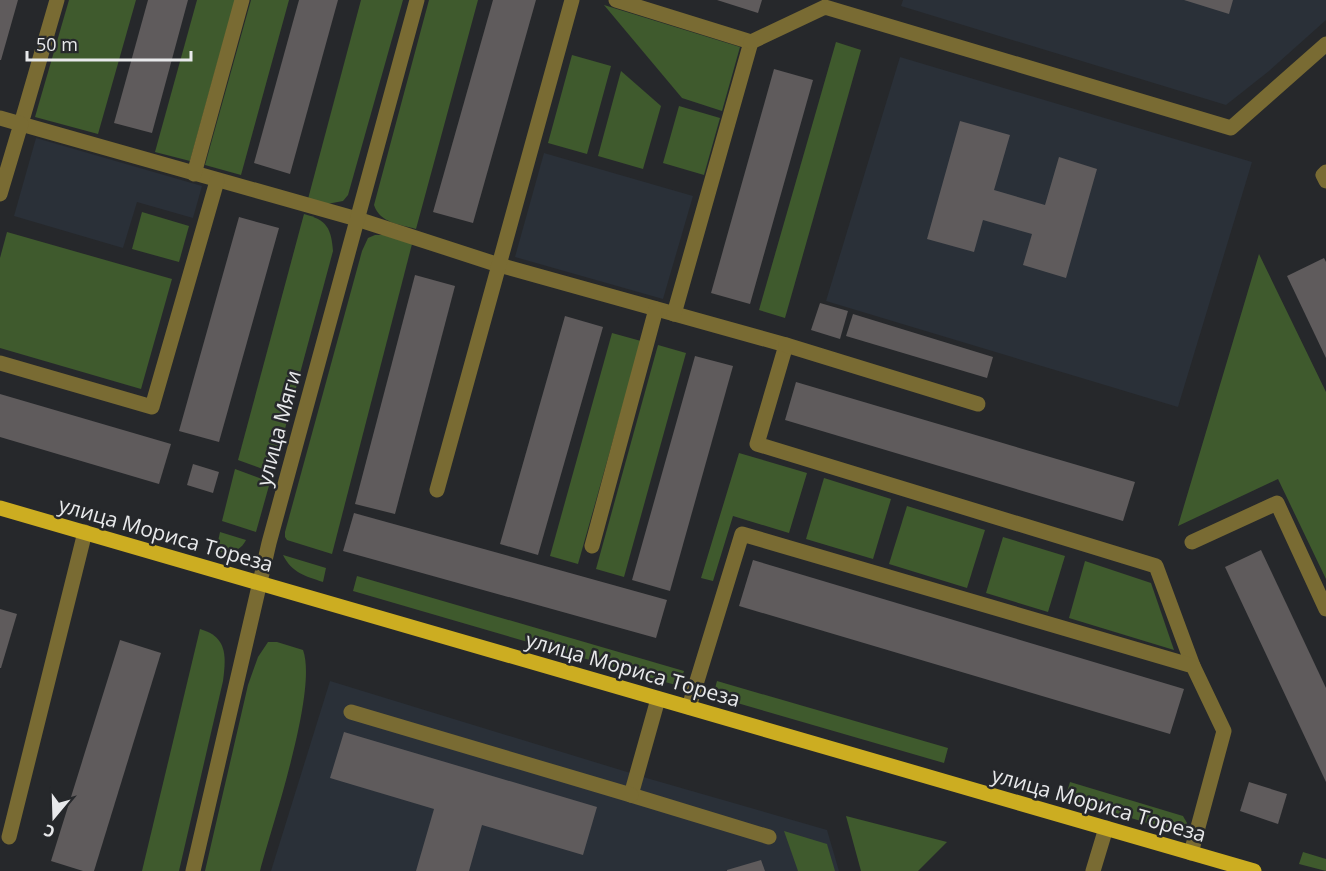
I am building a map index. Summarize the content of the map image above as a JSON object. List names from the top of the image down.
{
  "streets": {
    "main road": ["улица Мориса Тореза"],
    "street": ["улица Мяги"]
  },
  "crossings": [
    ["улица Мяги", "улица Мориса Тореза"]
  ],
  "scale_bar": "50 m",
  "north": "bottom"
}
